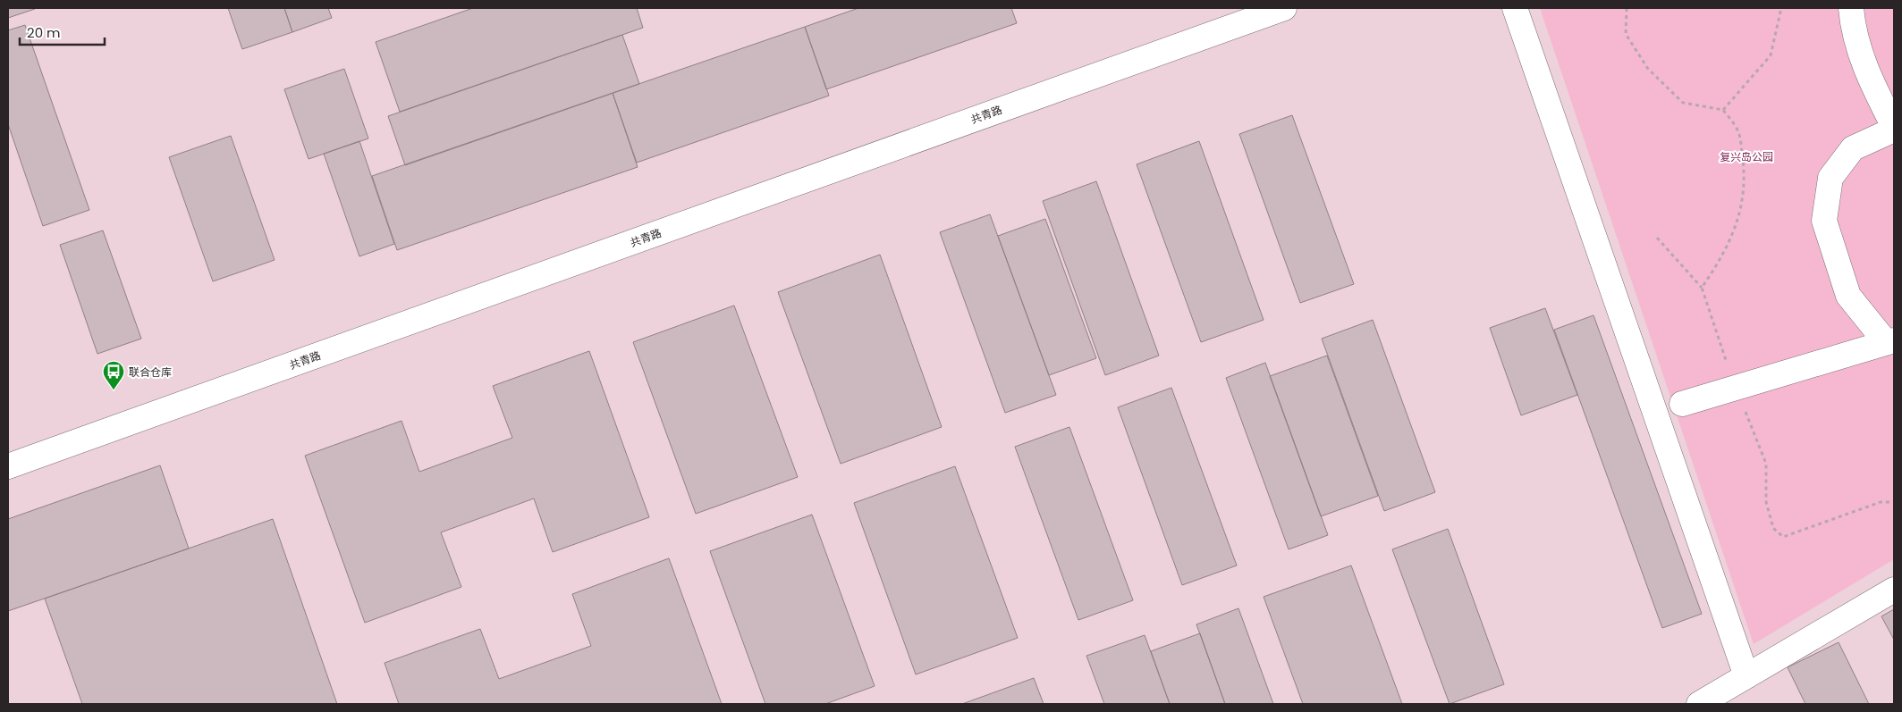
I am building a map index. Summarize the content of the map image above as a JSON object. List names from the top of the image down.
{
  "streets": {
    "street": ["共青路"]
  },
  "parks": ["复兴岛公园"],
  "places": {
    "bus stop": ["联合仓库"]
  },
  "scale_bar": "20 m"
}
